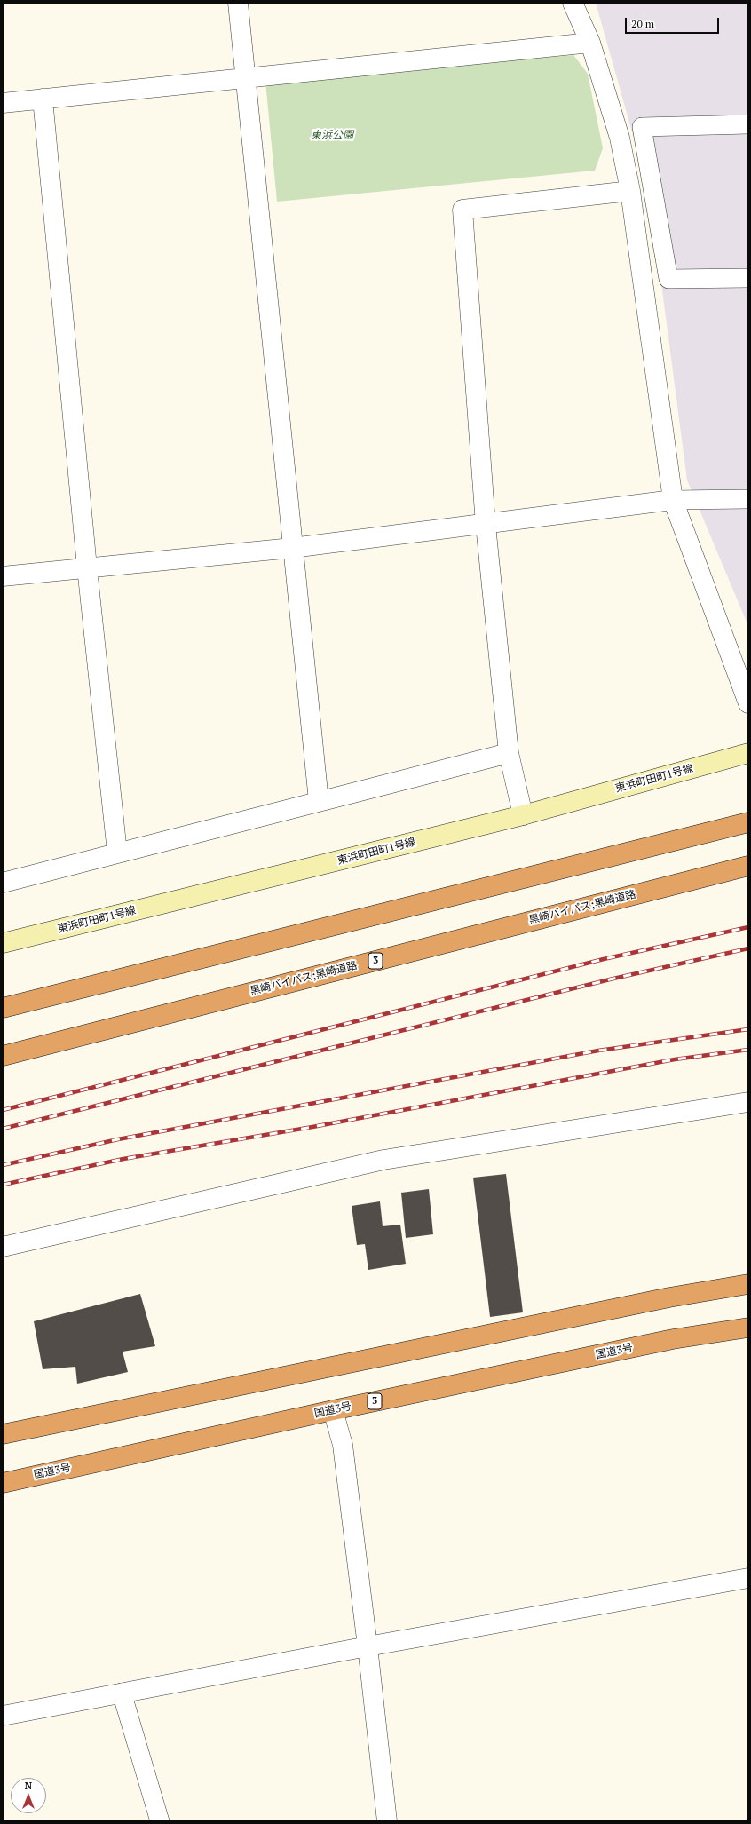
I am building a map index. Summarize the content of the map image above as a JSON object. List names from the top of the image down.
{
  "streets": {
    "highway": ["黒崎バイパス;黒崎道路", "3", "国道3号"],
    "street": ["東浜町田町1号線"]
  },
  "parks": ["東浜公園"],
  "scale_bar": "20 m",
  "north": "top"
}
